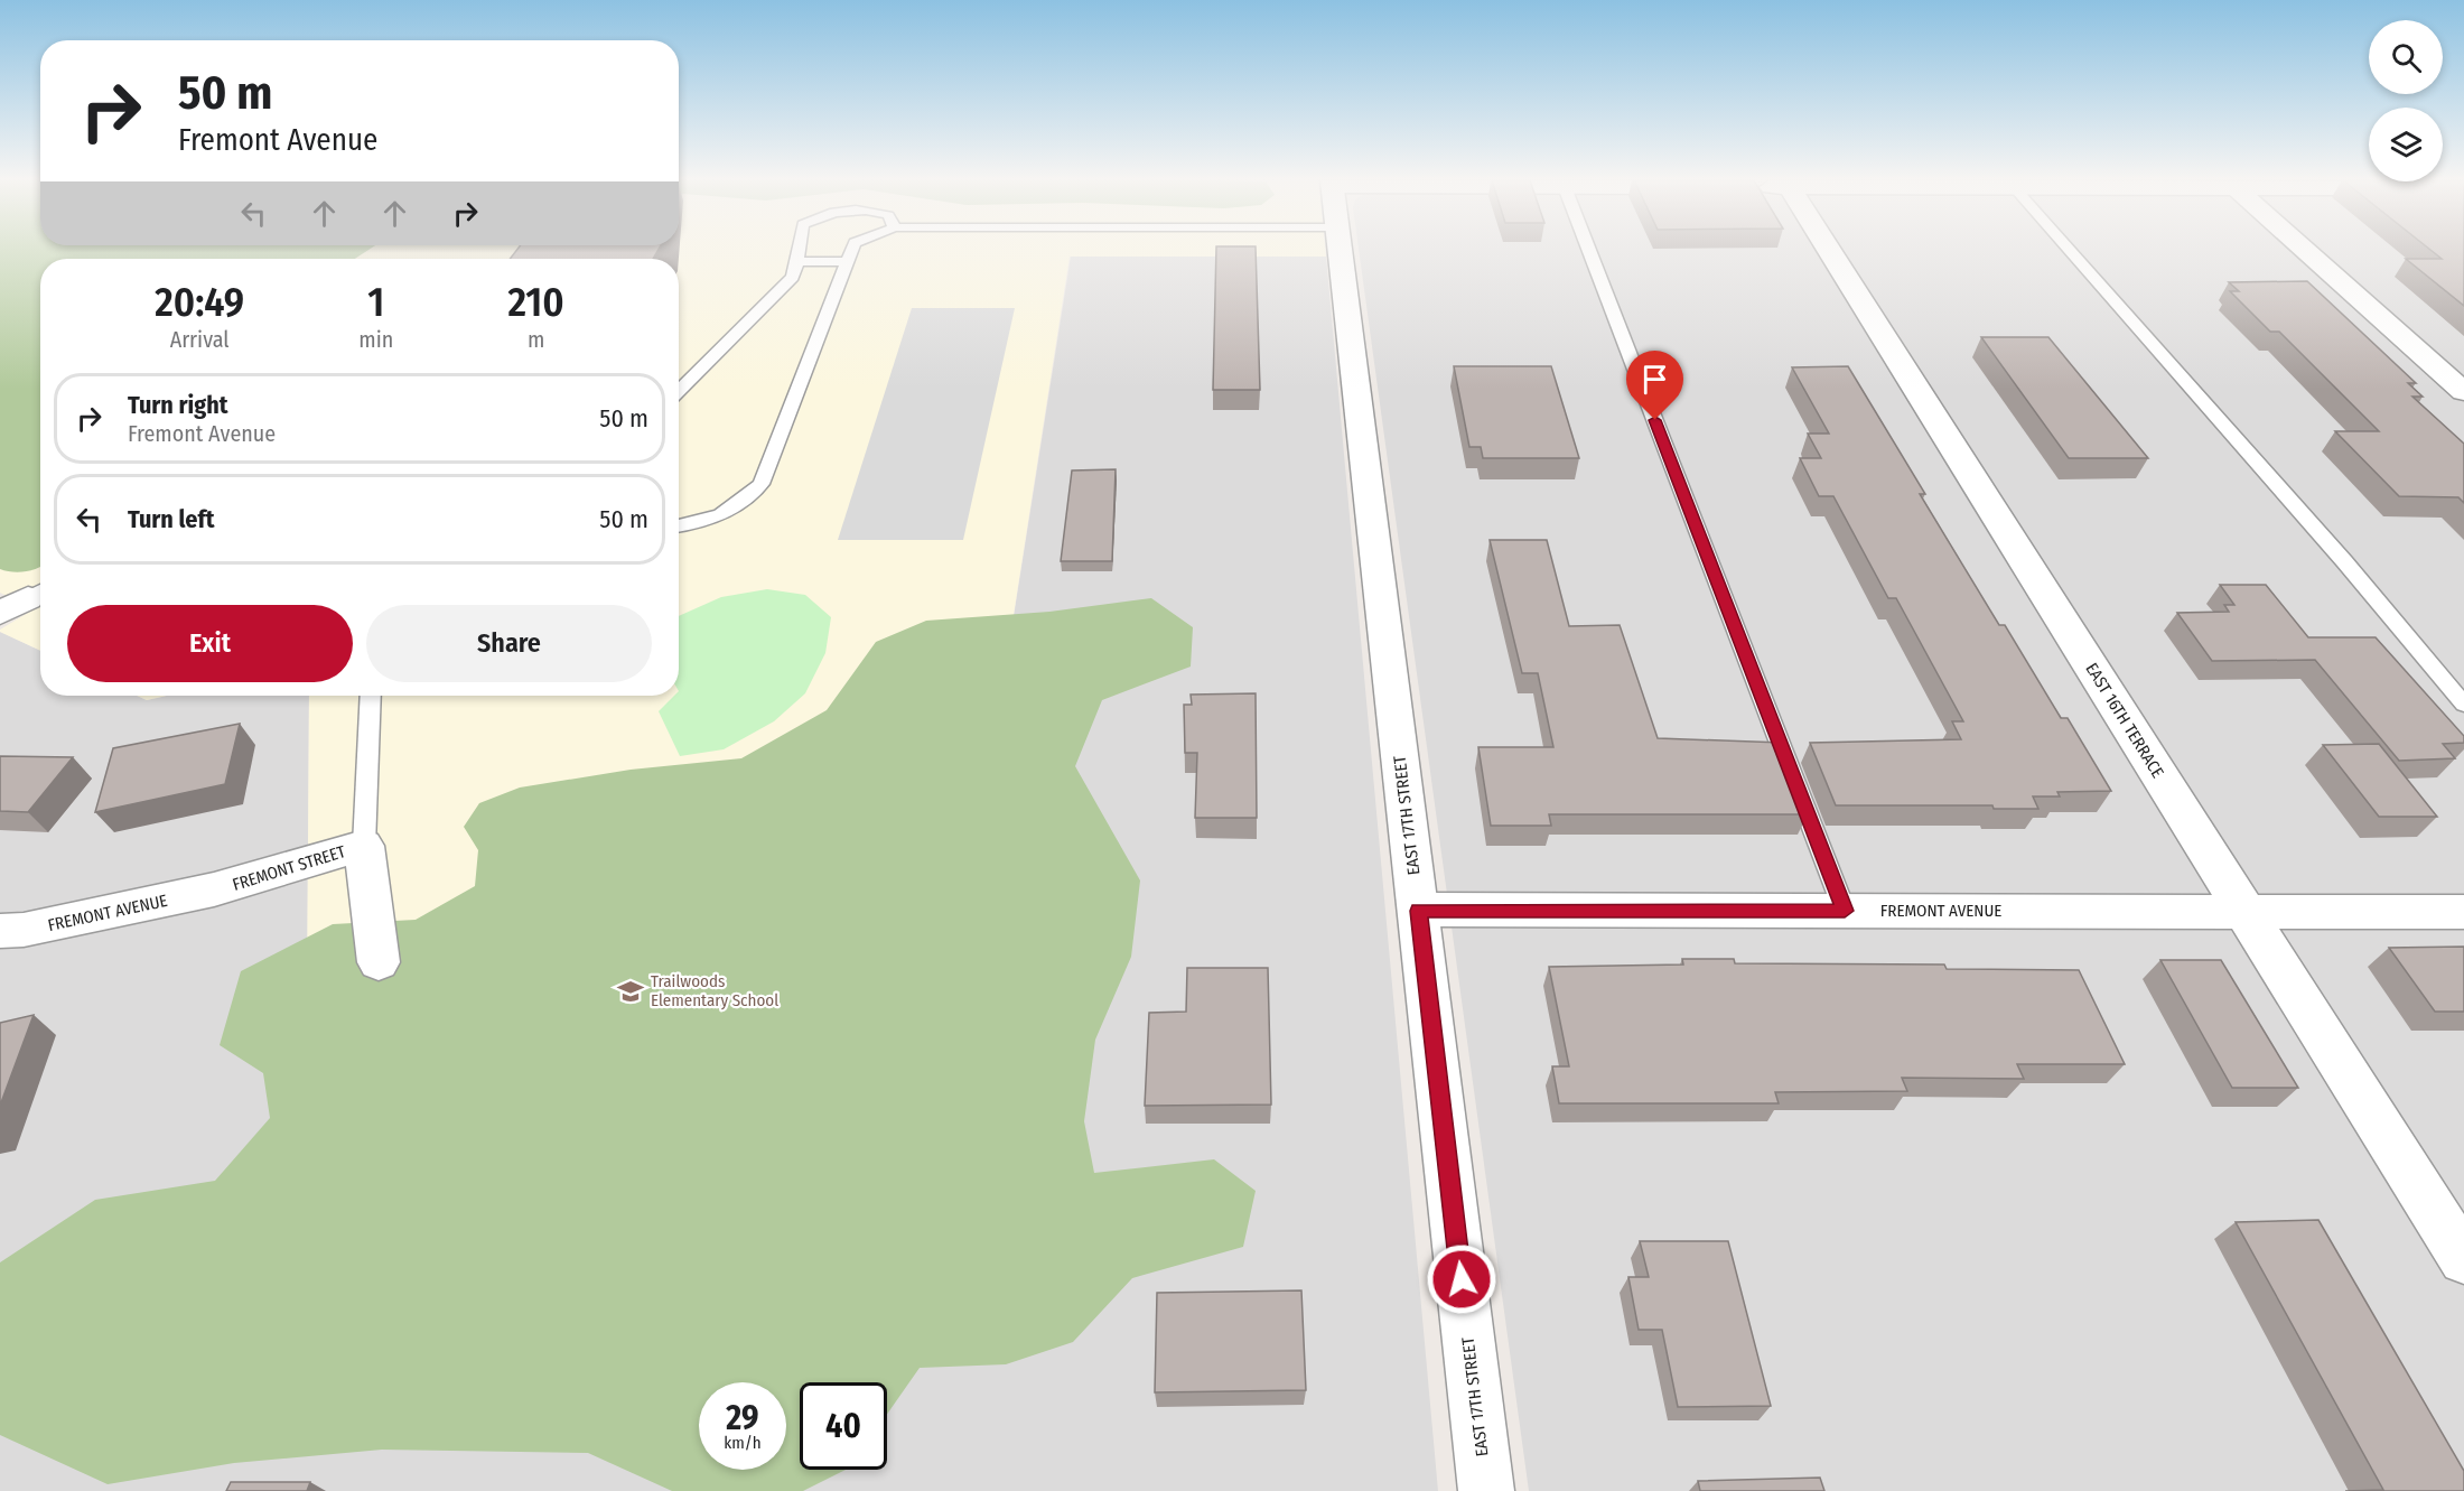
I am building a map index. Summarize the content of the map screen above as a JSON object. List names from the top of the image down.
{
  "streets": {
    "street": [
      "EAST 16TH TERRACE",
      "EAST 17TH STREET",
      "FREMONT STREET",
      "FREMONT AVENUE"
    ]
  },
  "crossings": [
    ["EAST 16TH TERRACE", "FREMONT AVENUE"],
    ["EAST 17TH STREET", "FREMONT AVENUE"],
    ["FREMONT STREET", "FREMONT AVENUE"]
  ],
  "places": {
    "school or university": ["Trailwoods Elementary School"]
  },
  "page": {
    "turn": ["50 m", "Fremont Avenue"],
    "eta": [
      "20:49",
      "Arrival",
      "1",
      "min",
      "210",
      "m"
    ],
    "list": [
      {
        "name": "Turn right",
        "note": "Fremont Avenue",
        "value": "50 m"
      },
      {
        "name": "Turn left",
        "value": "50 m"
      }
    ],
    "buttons": ["Exit", "Share"],
    "speed": "29 km/h",
    "limit": "40"
  }
}
